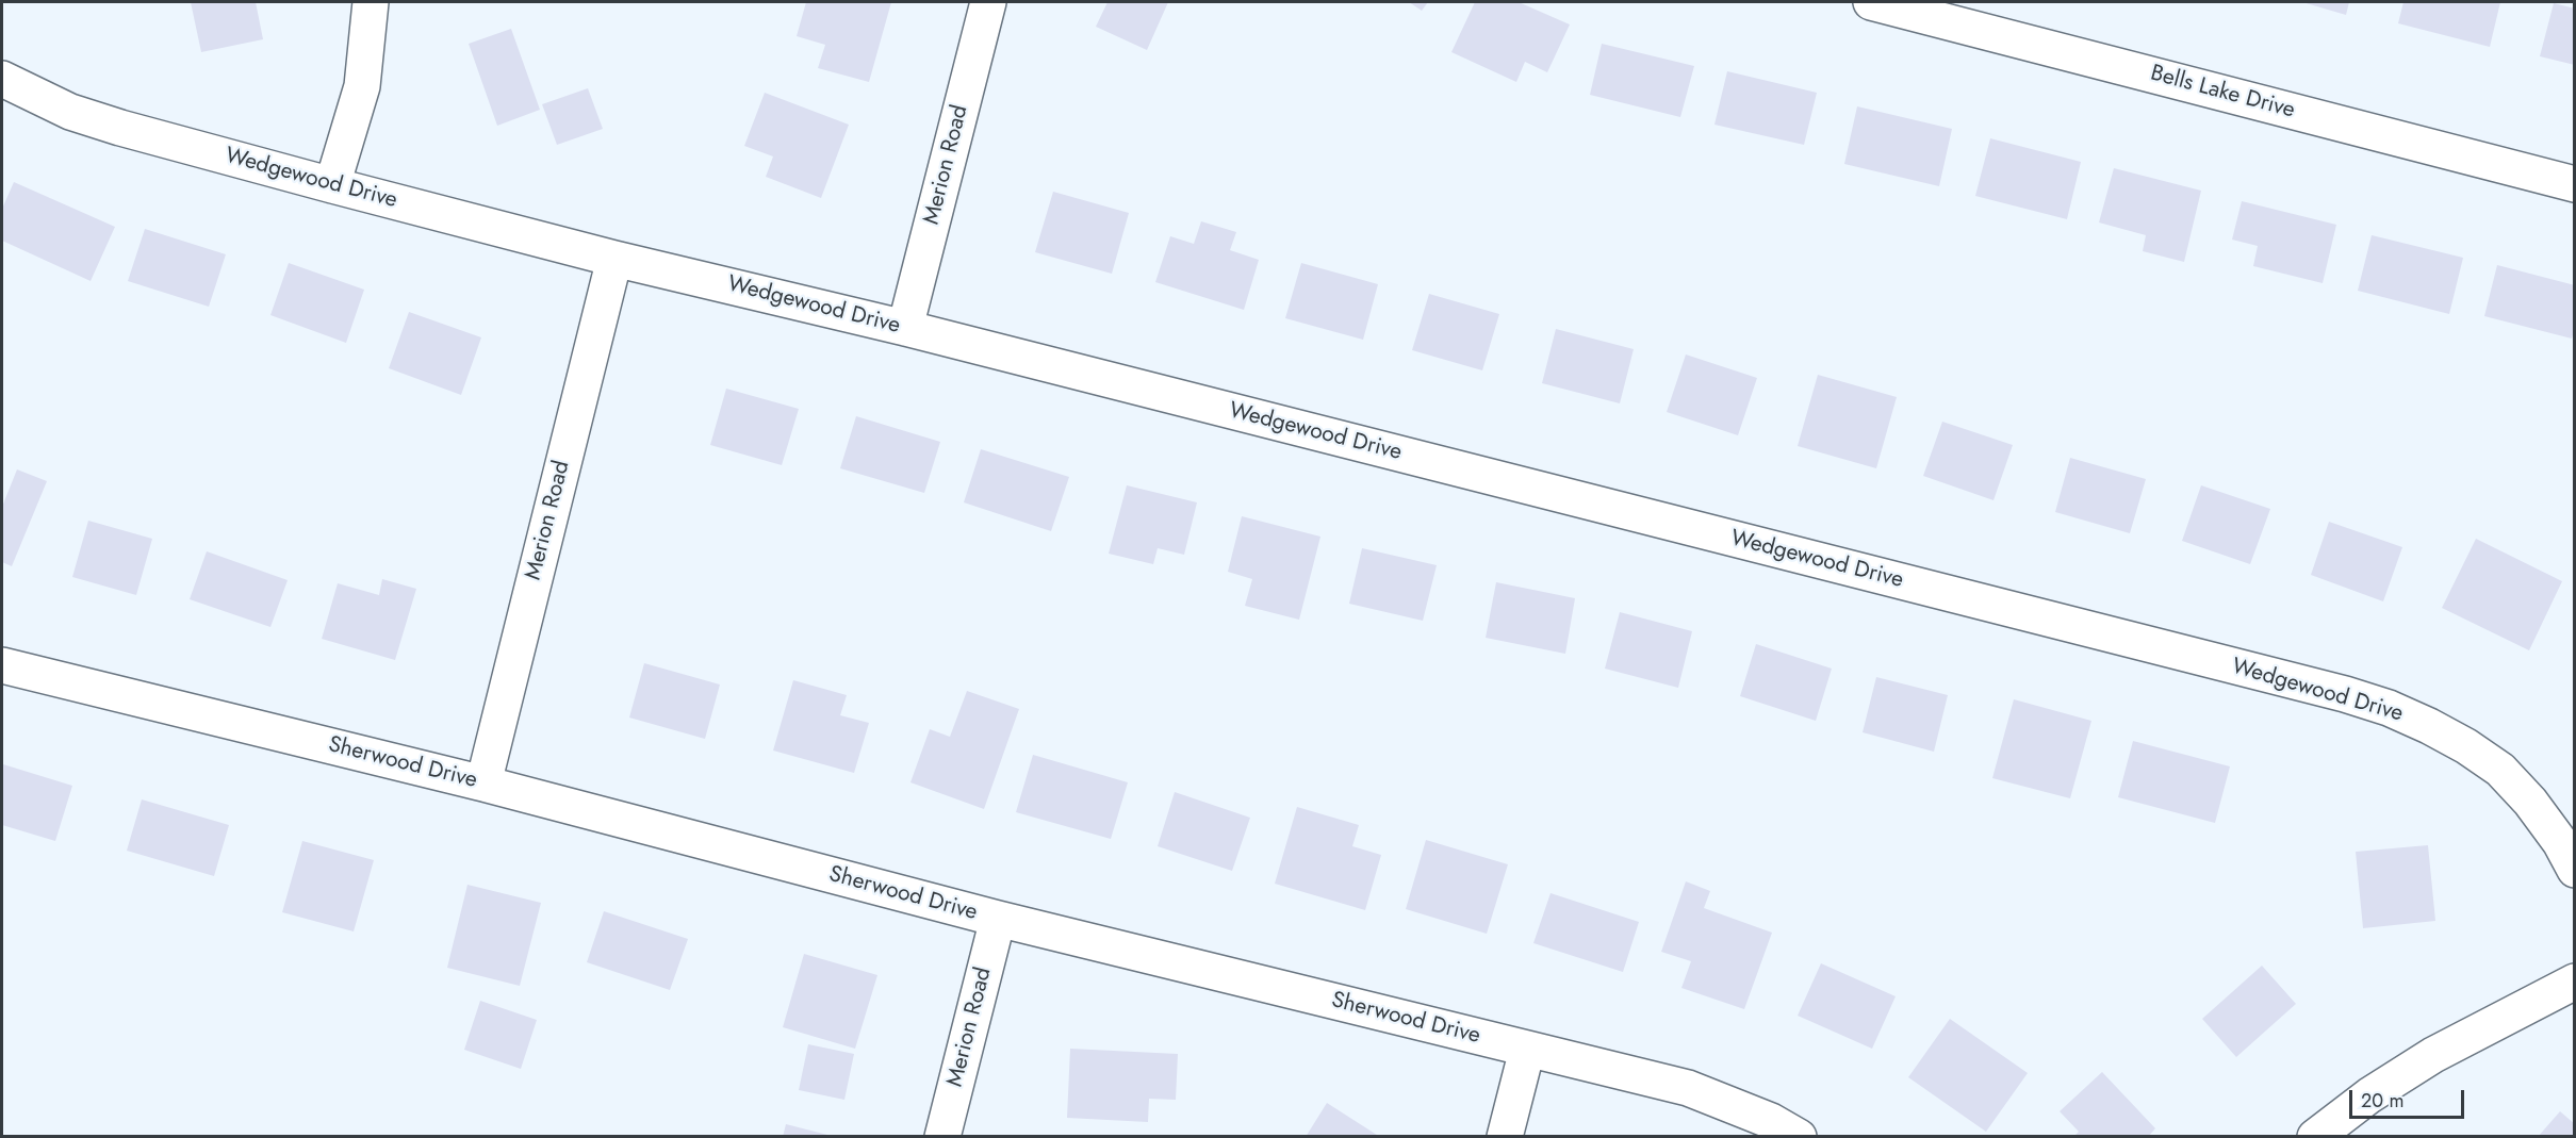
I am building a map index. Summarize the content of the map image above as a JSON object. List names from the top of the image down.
{
  "streets": {
    "street": [
      "Bells Lake Drive",
      "Merion Road",
      "Wedgewood Drive",
      "Sherwood Drive"
    ]
  },
  "crossings": [
    ["Merion Road", "Wedgewood Drive"],
    ["Merion Road", "Sherwood Drive"]
  ],
  "scale_bar": "20 m"
}
